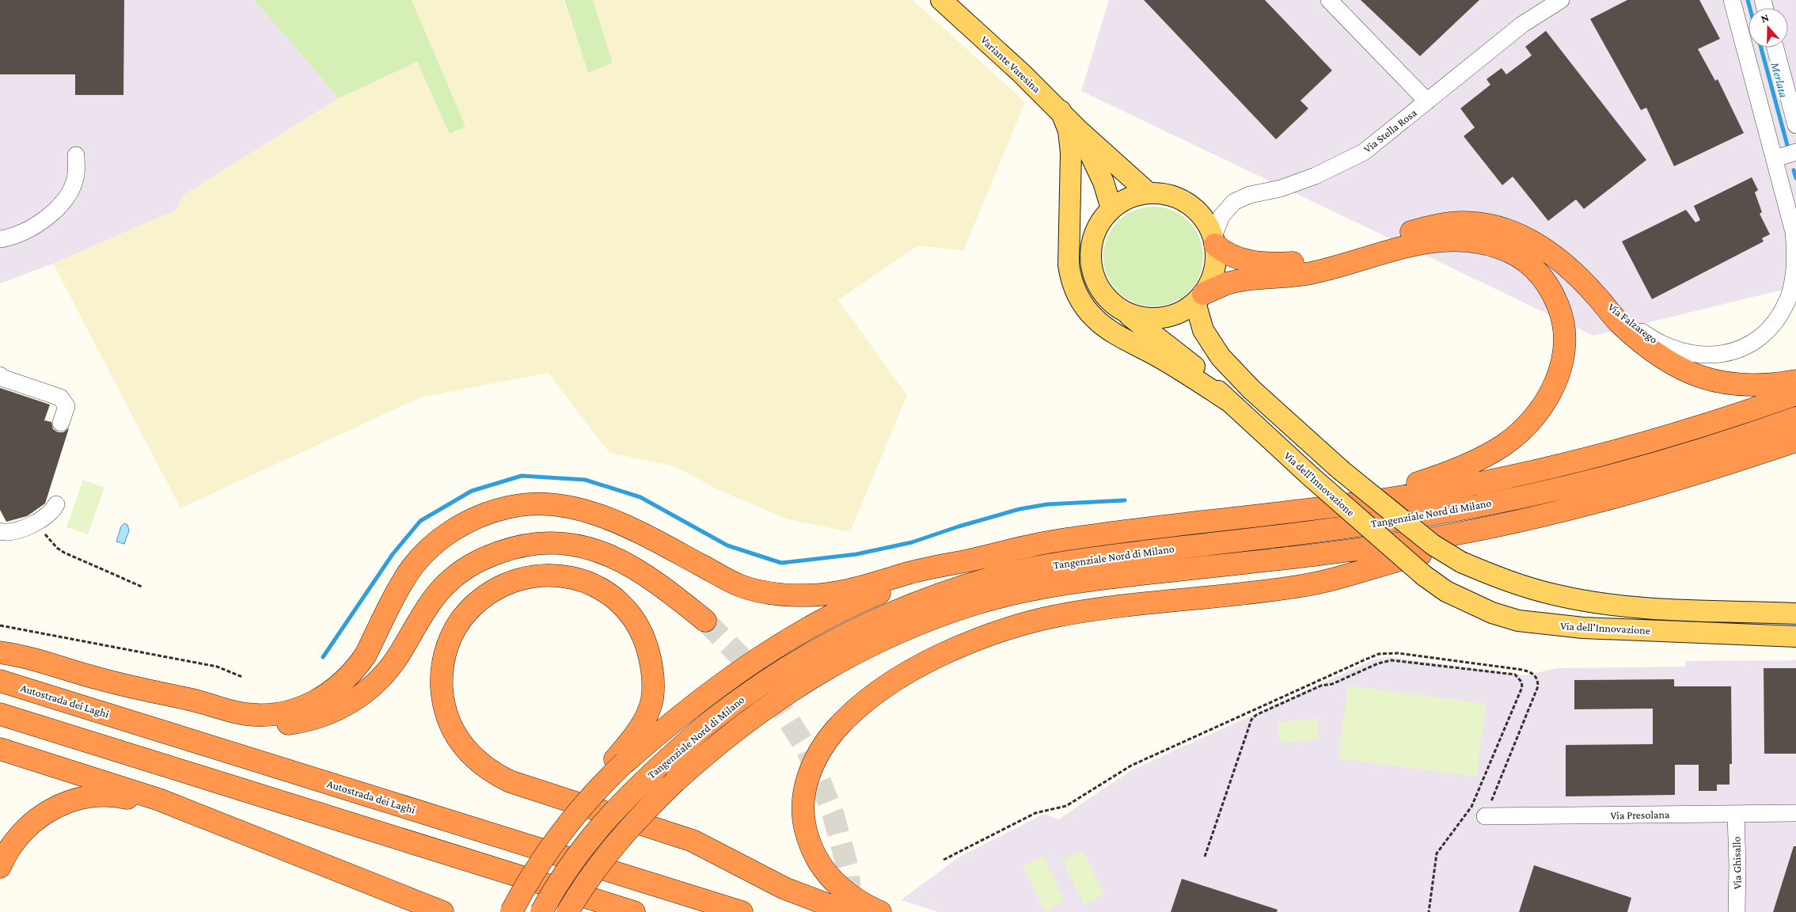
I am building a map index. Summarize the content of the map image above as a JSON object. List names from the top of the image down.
{
  "streets": {
    "highway": ["Tangenziale Nord di Milano", "Autostrada dei Laghi"],
    "main road": ["Variante Varesina", "Via dell'Innovazione"],
    "street": [
      "Via Stella Rosa",
      "Via Falzarego",
      "Via Presolana",
      "Via Ghisallo"
    ]
  },
  "crossings": [
    ["Variante Varesina", "Via Stella Rosa"],
    ["Variante Varesina", "Via dell'Innovazione"],
    ["Via Stella Rosa", "Via dell'Innovazione"],
    ["Via Presolana", "Via Ghisallo"]
  ],
  "water": ["Merlata"],
  "north": "top"
}
